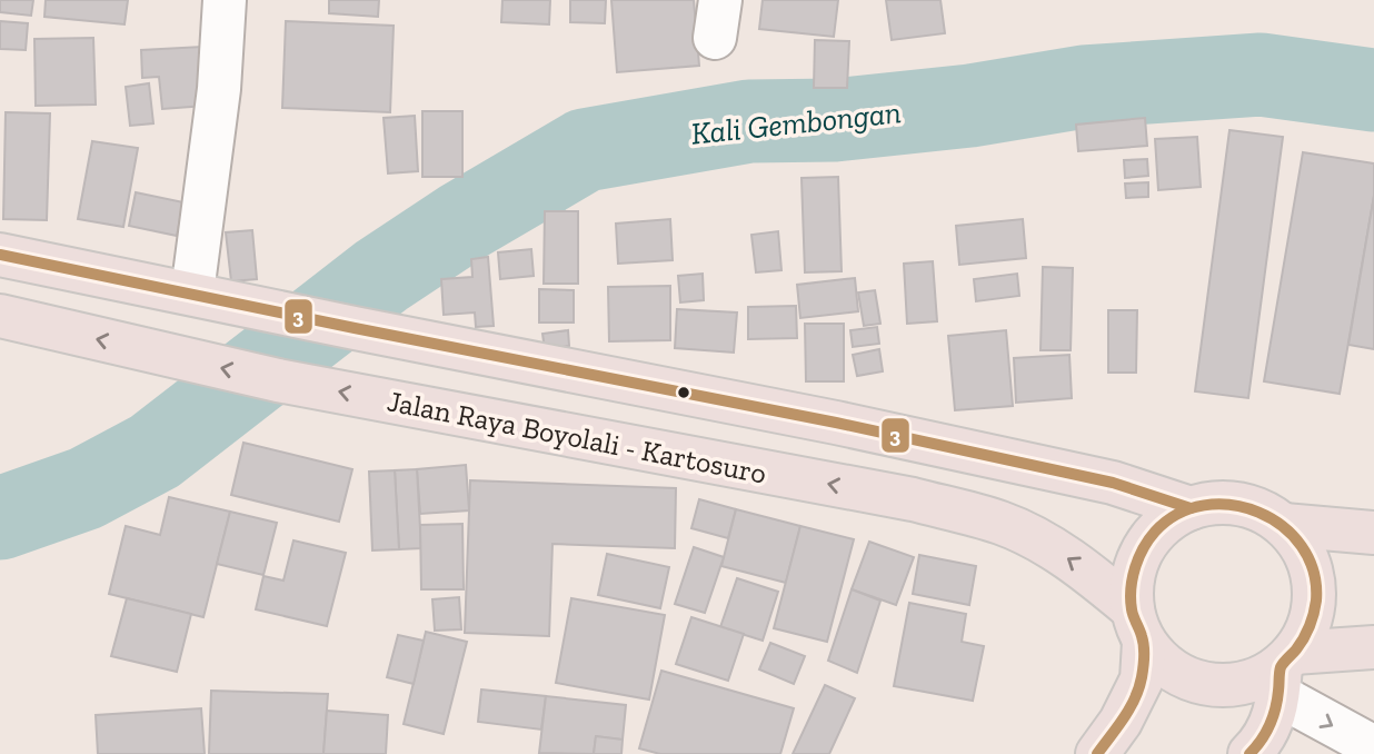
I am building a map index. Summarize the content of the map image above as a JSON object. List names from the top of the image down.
{
  "streets": {
    "highway": ["Jalan Raya Boyolali - Kartosuro"]
  },
  "water": ["Kali Gembongan"],
  "lines": ["transit line 3"]
}
